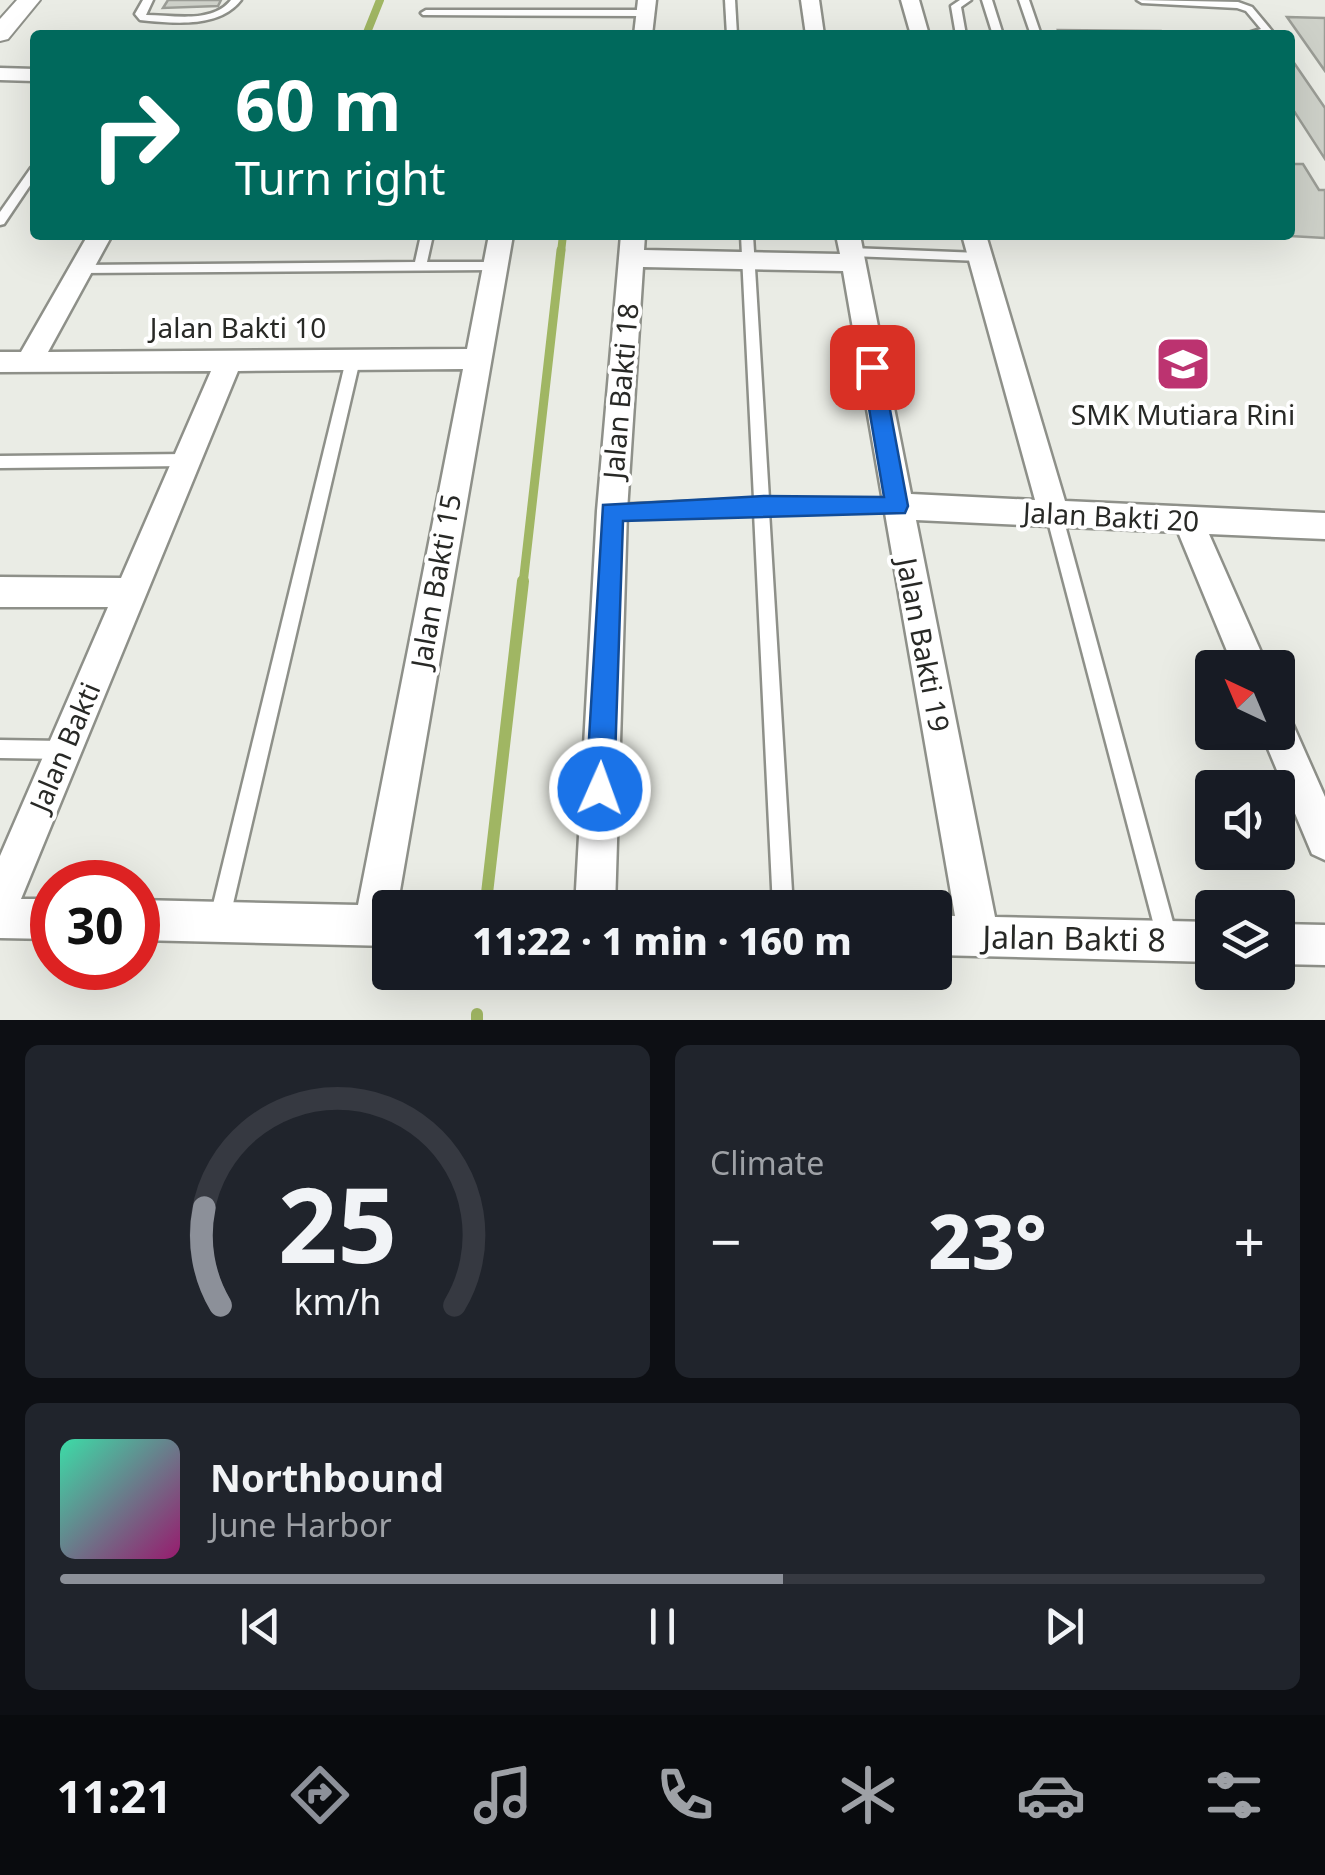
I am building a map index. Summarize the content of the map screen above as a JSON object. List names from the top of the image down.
{
  "streets": {
    "street": [
      "Jalan Bakti 10",
      "Jalan Bakti 18",
      "Jalan Bakti 20",
      "Jalan Bakti 15",
      "Jalan Bakti 19",
      "Jalan Bakti",
      "Jalan Bakti 8"
    ]
  },
  "crossings": [
    ["Jalan Bakti 10", "Jalan Bakti 15"],
    ["Jalan Bakti 10", "Jalan Bakti"],
    ["Jalan Bakti 20", "Jalan Bakti 19"],
    ["Jalan Bakti 19", "Jalan Bakti 8"]
  ],
  "places": {
    "school or university": ["SMK Mutiara Rini"]
  },
  "north": "top left",
  "page": {
    "turn": ["60 m", "Turn right"],
    "limit": "30",
    "trip": "11:22 · 1 min · 160 m",
    "tile": "Climate",
    "heat": ["−", "23°", "+"],
    "song": ["Northbound", "June Harbor"],
    "tabs": "11:21",
    "gauge": ["25", "km/h"]
  }
}
